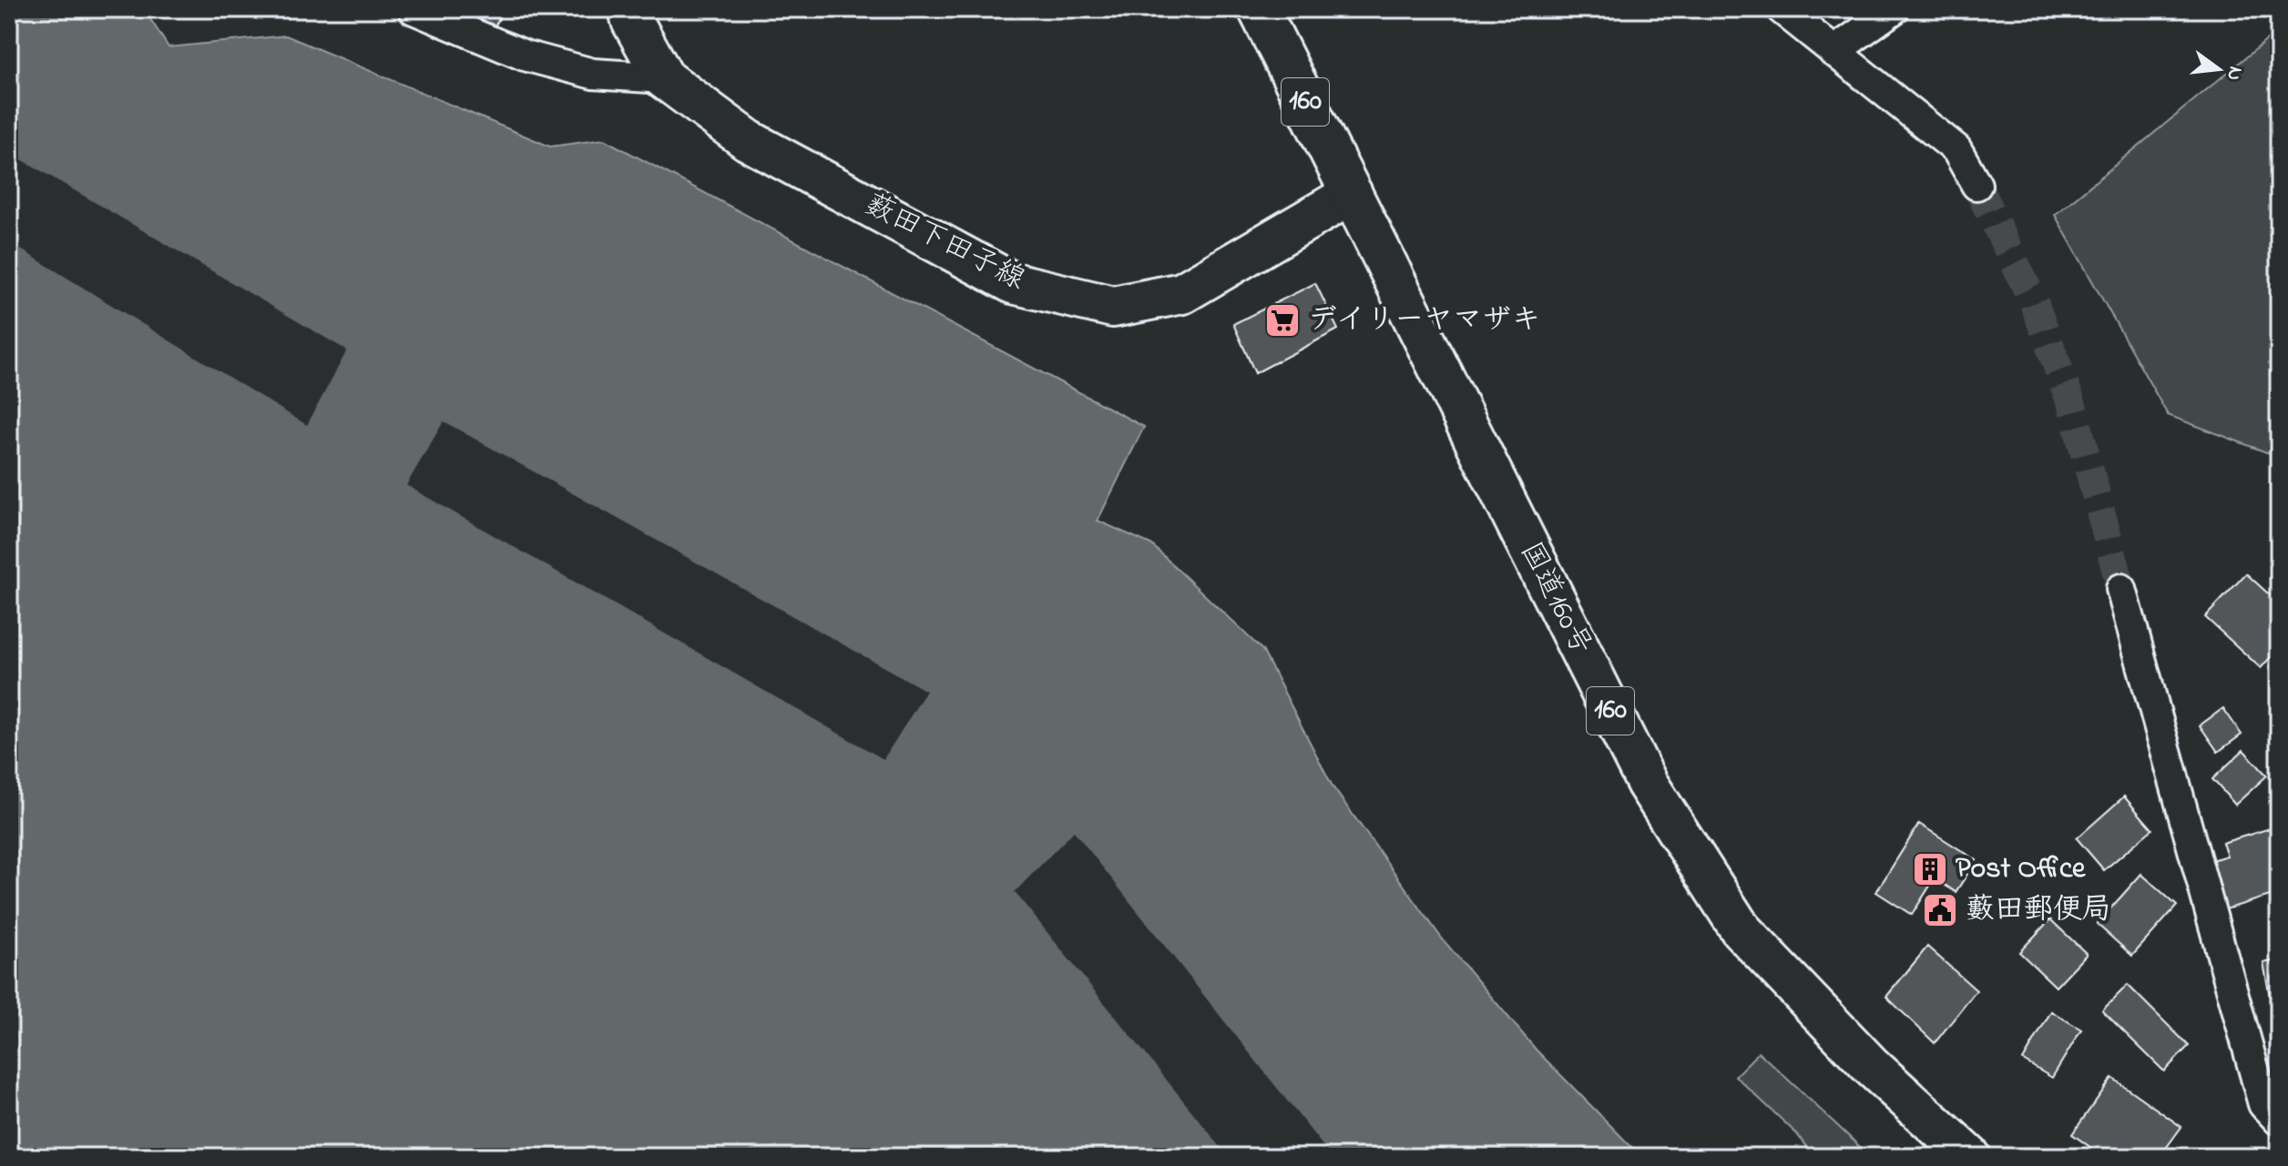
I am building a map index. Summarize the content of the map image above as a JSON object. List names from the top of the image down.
{
  "streets": {
    "main road": ["160", "薮田下田子線", "国道160号"]
  },
  "crossings": [
    ["薮田下田子線", "国道160号"]
  ],
  "places": {
    "supermarket": ["デイリーヤマザキ"],
    "building": ["Post Office"],
    "public building": ["藪田郵便局"]
  },
  "north": "right"
}
